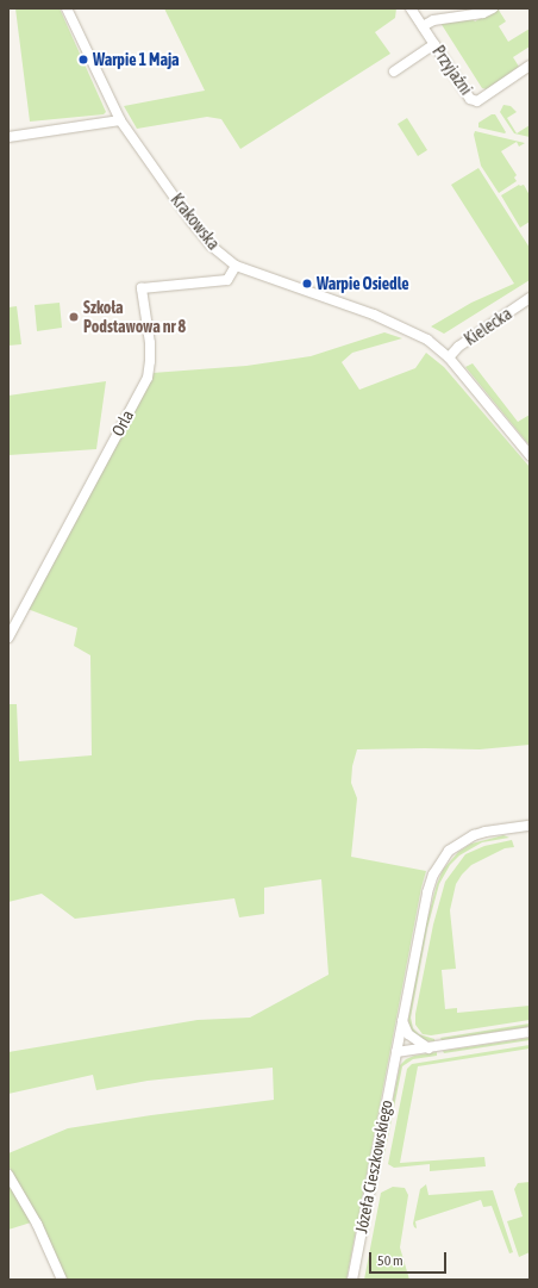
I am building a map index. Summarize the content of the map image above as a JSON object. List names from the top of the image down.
{
  "streets": {
    "street": [
      "Przyjaźni",
      "Krakowska",
      "Kielecka",
      "Orla",
      "Józefa Cieszkowskiego"
    ]
  },
  "crossings": [
    ["Krakowska", "Kielecka"],
    ["Krakowska", "Orla"]
  ],
  "places": ["Warpie 1 Maja", "Warpie Osiedle", "Szkoła Podstawowa nr 8"],
  "scale_bar": "50 m"
}
